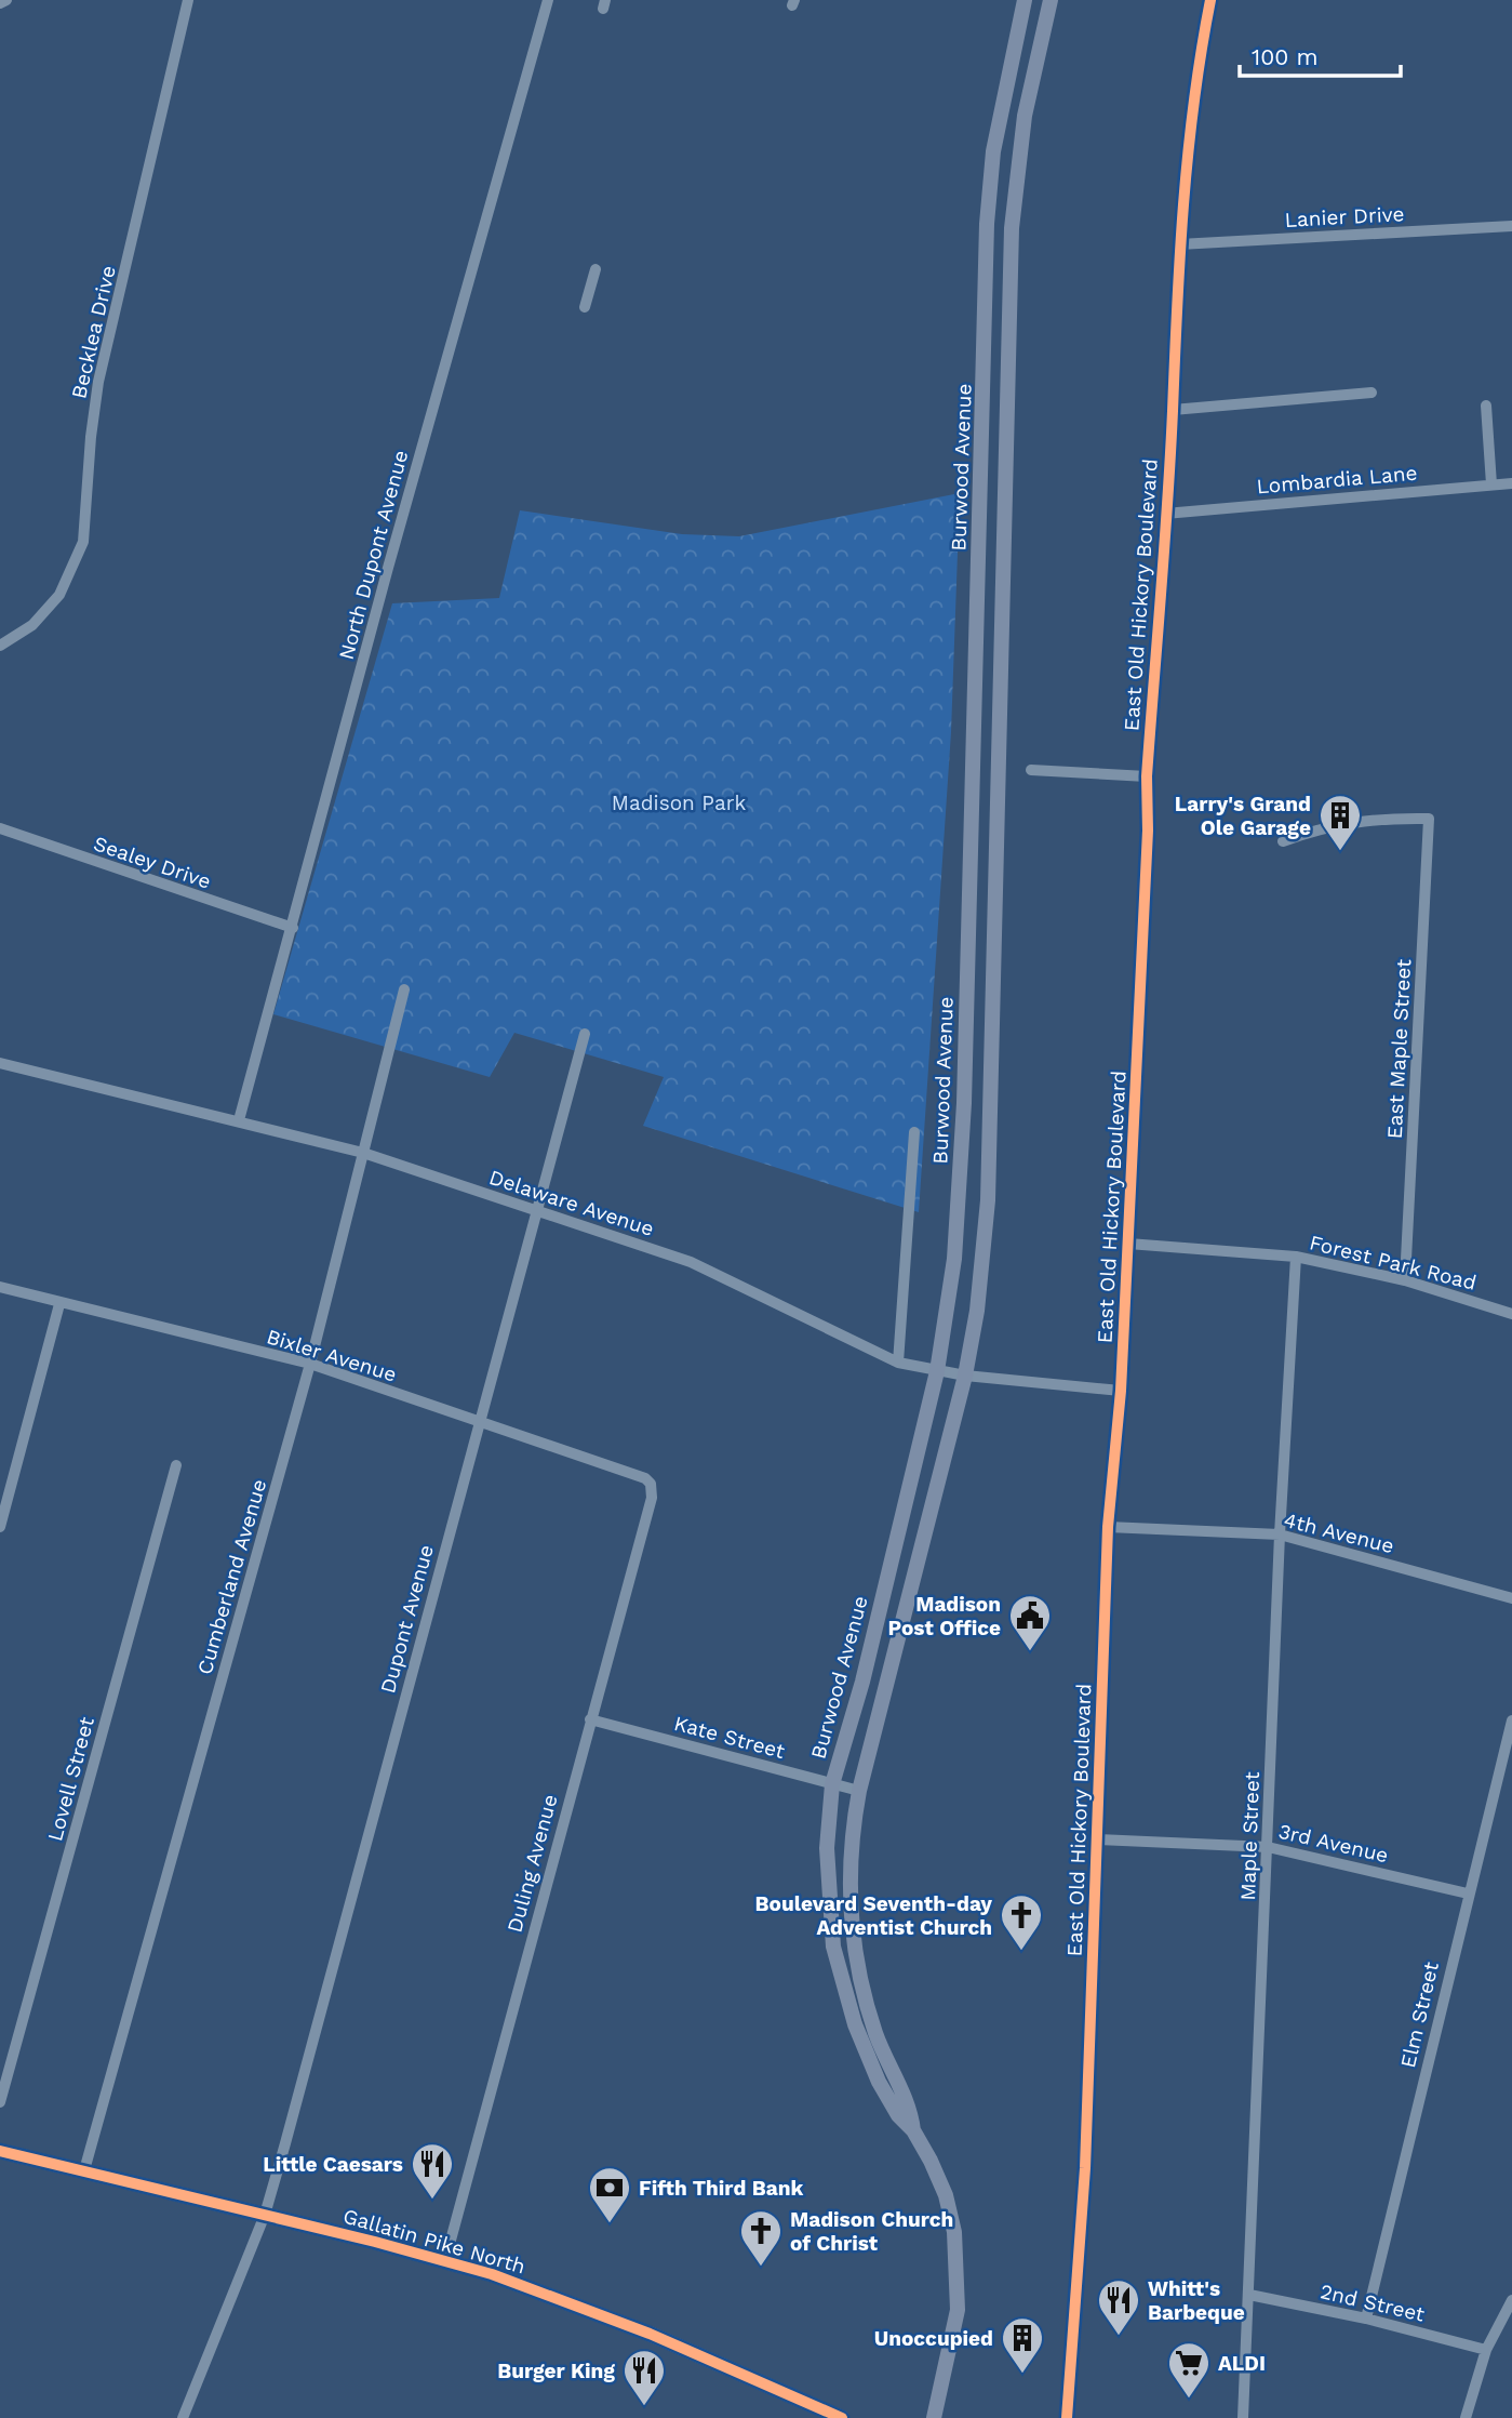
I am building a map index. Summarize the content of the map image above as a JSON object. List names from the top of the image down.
{
  "streets": {
    "main road": ["Burwood Avenue", "Gallatin Pike North"],
    "street": [
      "Lanier Drive",
      "Becklea Drive",
      "Lombardia Lane",
      "North Dupont Avenue",
      "East Old Hickory Boulevard",
      "Sealey Drive",
      "East Maple Street",
      "Delaware Avenue",
      "Forest Park Road",
      "Bixler Avenue",
      "4th Avenue",
      "Cumberland Avenue",
      "Dupont Avenue",
      "Kate Street",
      "Lovell Street",
      "Maple Street",
      "3rd Avenue",
      "Duling Avenue",
      "Elm Street",
      "2nd Street"
    ]
  },
  "crossings": [
    ["Lanier Drive", "East Old Hickory Boulevard"],
    ["Burwood Avenue", "Delaware Avenue"],
    ["Burwood Avenue", "Kate Street"],
    ["Lombardia Lane", "East Old Hickory Boulevard"],
    ["North Dupont Avenue", "Sealey Drive"],
    ["North Dupont Avenue", "Delaware Avenue"],
    ["East Old Hickory Boulevard", "Delaware Avenue"],
    ["East Old Hickory Boulevard", "Forest Park Road"],
    ["East Old Hickory Boulevard", "4th Avenue"],
    ["East Old Hickory Boulevard", "3rd Avenue"],
    ["East Maple Street", "Forest Park Road"],
    ["Delaware Avenue", "Cumberland Avenue"],
    ["Delaware Avenue", "Dupont Avenue"],
    ["Forest Park Road", "Maple Street"],
    ["Bixler Avenue", "Cumberland Avenue"],
    ["Bixler Avenue", "Dupont Avenue"],
    ["Bixler Avenue", "Duling Avenue"],
    ["4th Avenue", "Maple Street"],
    ["Cumberland Avenue", "Gallatin Pike North"],
    ["Dupont Avenue", "Gallatin Pike North"],
    ["Kate Street", "Duling Avenue"],
    ["Maple Street", "3rd Avenue"],
    ["Maple Street", "2nd Street"],
    ["3rd Avenue", "Elm Street"],
    ["Duling Avenue", "Gallatin Pike North"],
    ["Elm Street", "2nd Street"]
  ],
  "parks": ["Madison Park"],
  "places": {
    "building": ["Larry's Grand Ole Garage", "Unoccupied"],
    "public building": ["Madison Post Office"],
    "church": ["Boulevard Seventh-day Adventist Church", "Madison Church of Christ"],
    "restaurant": ["Little Caesars", "Whitt's Barbeque", "Burger King"],
    "bank": ["Fifth Third Bank"],
    "supermarket": ["ALDI"]
  },
  "scale_bar": "100 m"
}
